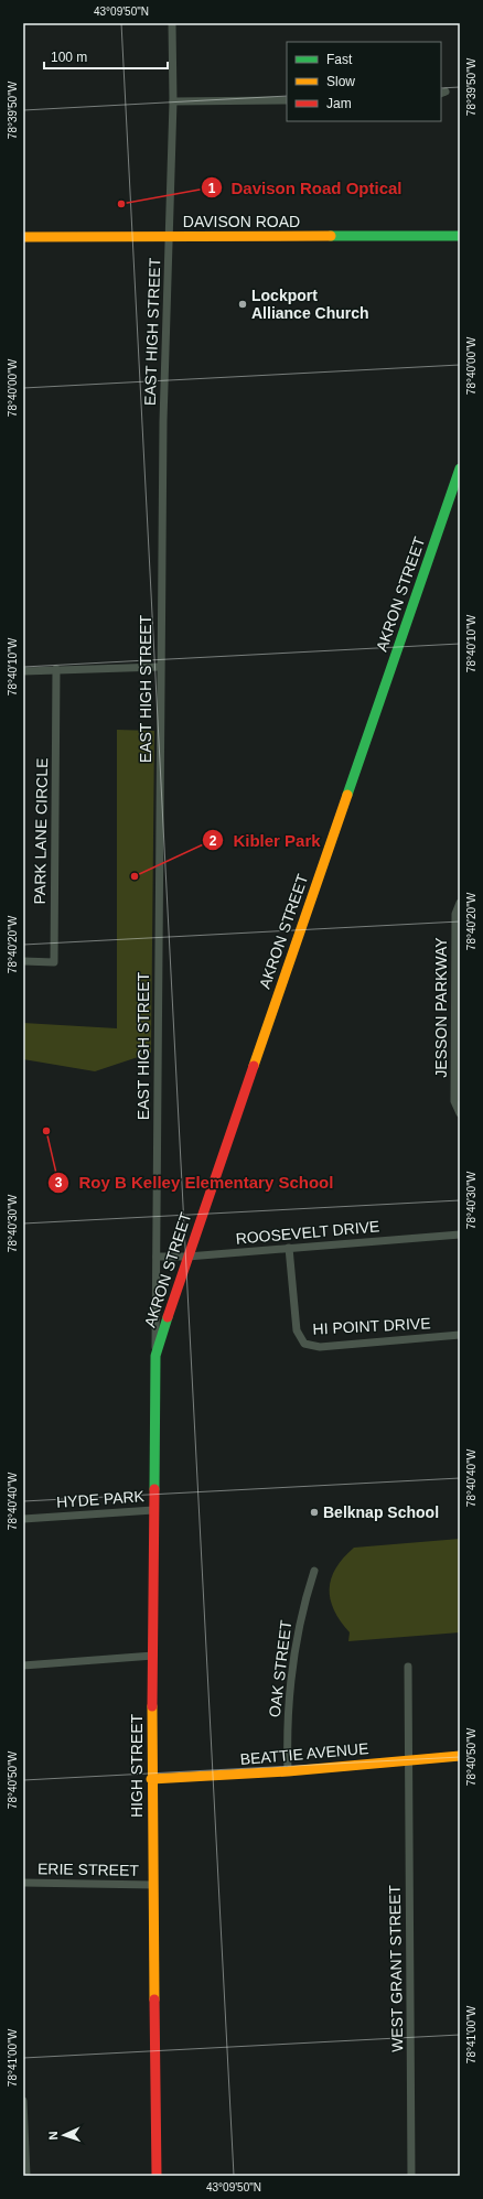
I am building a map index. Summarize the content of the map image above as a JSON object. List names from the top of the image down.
{
  "streets": {
    "main road": [
      "DAVISON ROAD",
      "AKRON STREET",
      "BEATTIE AVENUE",
      "HIGH STREET"
    ],
    "street": [
      "EAST HIGH STREET",
      "PARK LANE CIRCLE",
      "JESSON PARKWAY",
      "ROOSEVELT DRIVE",
      "HI POINT DRIVE",
      "HYDE PARK",
      "OAK STREET",
      "ERIE STREET",
      "WEST GRANT STREET"
    ]
  },
  "crossings": [
    ["DAVISON ROAD", "EAST HIGH STREET"],
    ["EAST HIGH STREET", "AKRON STREET"],
    ["EAST HIGH STREET", "ROOSEVELT DRIVE"],
    ["EAST HIGH STREET", "HIGH STREET"],
    ["AKRON STREET", "ROOSEVELT DRIVE"],
    ["AKRON STREET", "HIGH STREET"],
    ["ROOSEVELT DRIVE", "HI POINT DRIVE"],
    ["HYDE PARK", "HIGH STREET"],
    ["OAK STREET", "BEATTIE AVENUE"],
    ["BEATTIE AVENUE", "HIGH STREET"],
    ["BEATTIE AVENUE", "WEST GRANT STREET"],
    ["HIGH STREET", "ERIE STREET"]
  ],
  "places": [
    "Davison Road Optical",
    "Lockport Alliance Church",
    "Kibler Park",
    "Roy B Kelley Elementary School",
    "Belknap School"
  ],
  "legend": ["Fast", "Slow", "Jam"],
  "scale_bar": "100 m",
  "north": "left",
  "coordinates": [
    "43°09'50\"N",
    "78°39'50\"W",
    "78°40'00\"W",
    "78°40'10\"W",
    "78°40'20\"W",
    "78°40'30\"W",
    "78°40'40\"W",
    "78°40'50\"W",
    "78°41'00\"W"
  ]
}
